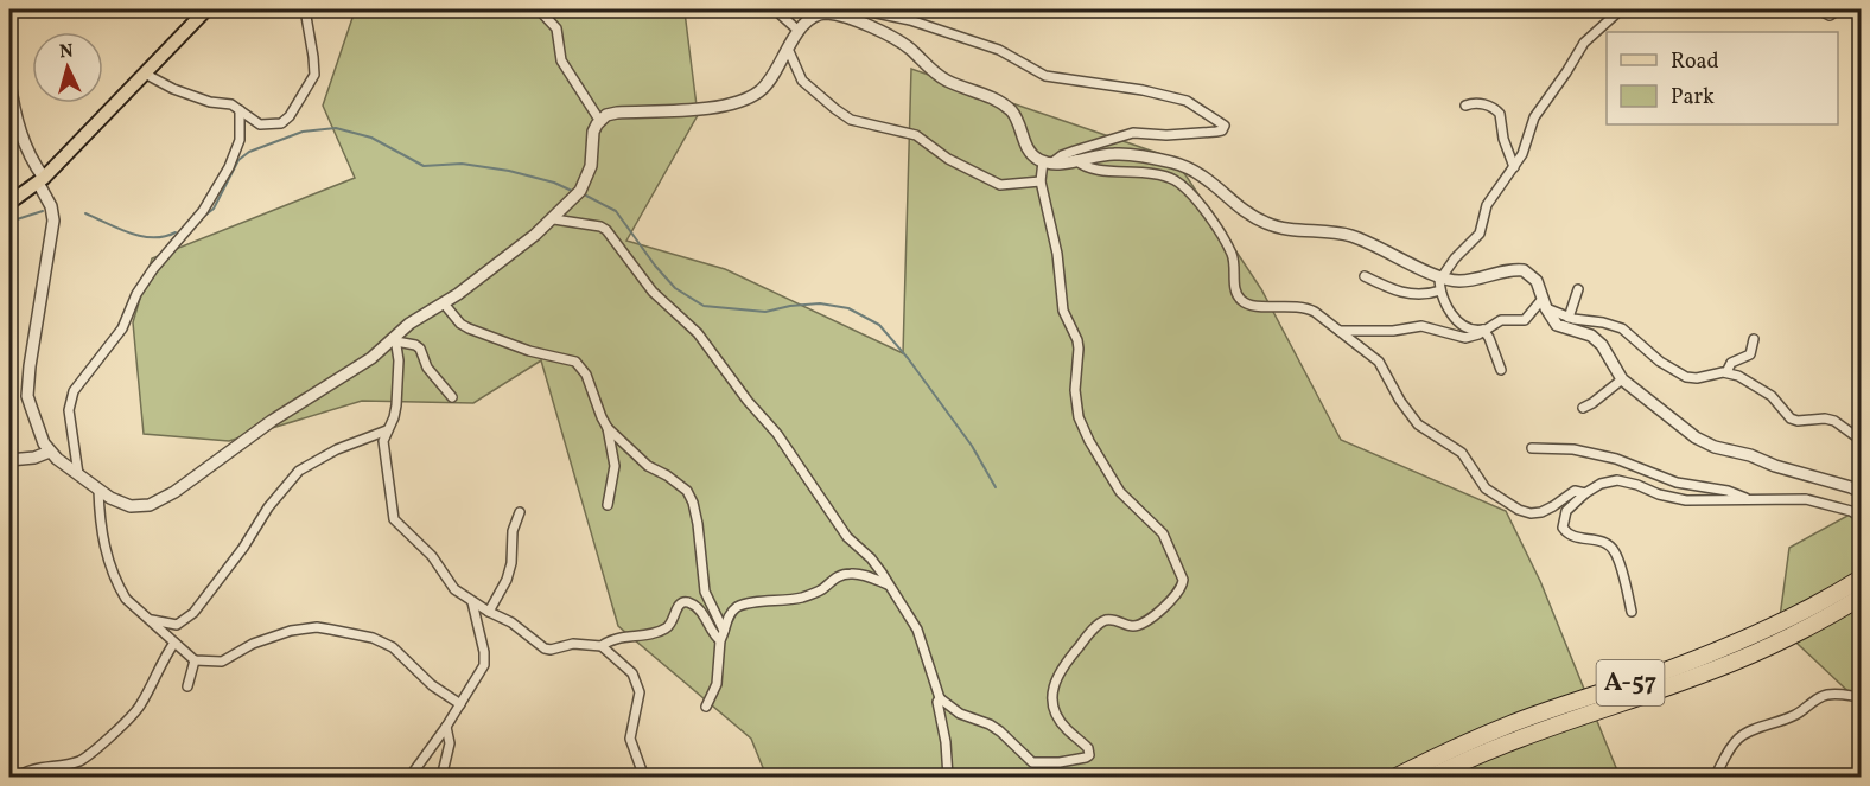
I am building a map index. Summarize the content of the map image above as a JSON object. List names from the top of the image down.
{
  "streets": {
    "highway": ["A-57"]
  },
  "legend": ["Road", "Park"],
  "north": "top"
}
